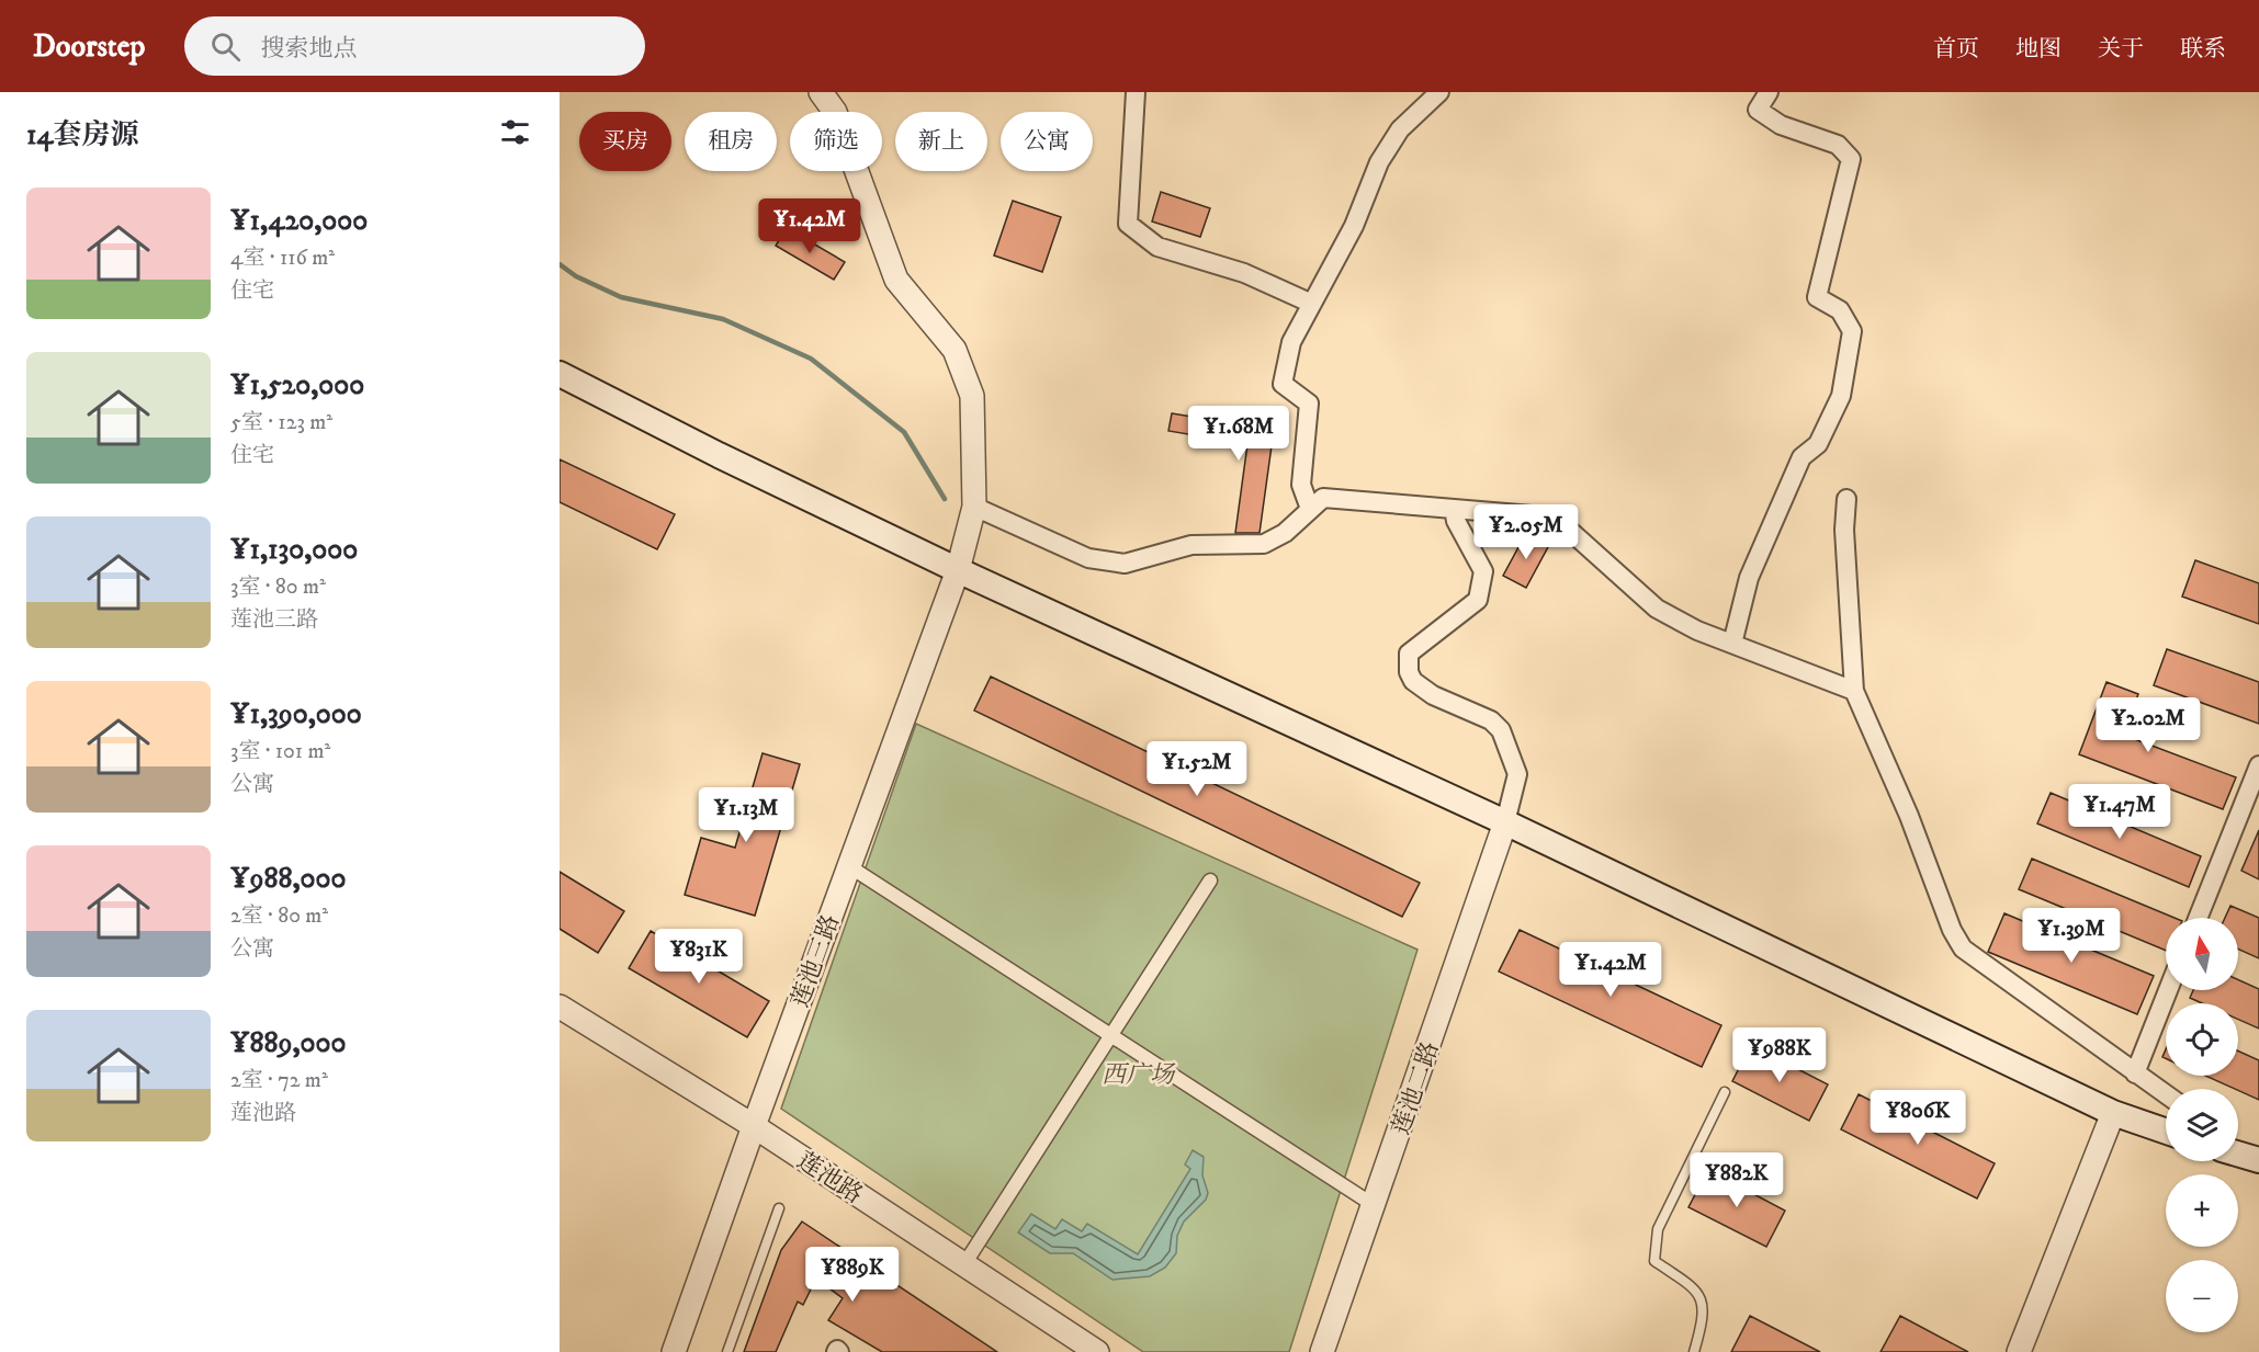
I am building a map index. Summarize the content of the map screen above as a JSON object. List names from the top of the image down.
{
  "streets": {
    "street": ["莲池三路", "莲池二路", "莲池路"]
  },
  "crossings": [
    ["莲池三路", "莲池路"]
  ],
  "parks": ["西广场"],
  "north": "top",
  "page": {
    "header": "Doorstep",
    "search": "搜索地点",
    "nav": [
      "首页",
      "地图",
      "关于",
      "联系"
    ],
    "heading": "14套房源",
    "chip": [
      "买房",
      "租房",
      "筛选",
      "新上",
      "公寓"
    ],
    "list": [
      {
        "name": "¥1,420,000",
        "note": "4室 · 116 m² · 住宅"
      },
      {
        "name": "¥1,520,000",
        "note": "5室 · 123 m² · 住宅"
      },
      {
        "name": "¥1,130,000",
        "note": "3室 · 80 m² · 莲池三路"
      },
      {
        "name": "¥1,390,000",
        "note": "3室 · 101 m² · 公寓"
      },
      {
        "name": "¥988,000",
        "note": "2室 · 80 m² · 公寓"
      },
      {
        "name": "¥889,000",
        "note": "2室 · 72 m² · 莲池路"
      }
    ],
    "price": [
      "¥1.42M",
      "¥1.68M",
      "¥2.05M",
      "¥2.02M",
      "¥1.52M",
      "¥1.47M",
      "¥1.13M",
      "¥1.39M",
      "¥831K",
      "¥1.42M",
      "¥988K",
      "¥806K",
      "¥882K",
      "¥889K"
    ],
    "map_buttons": ["+", "−"]
  }
}
